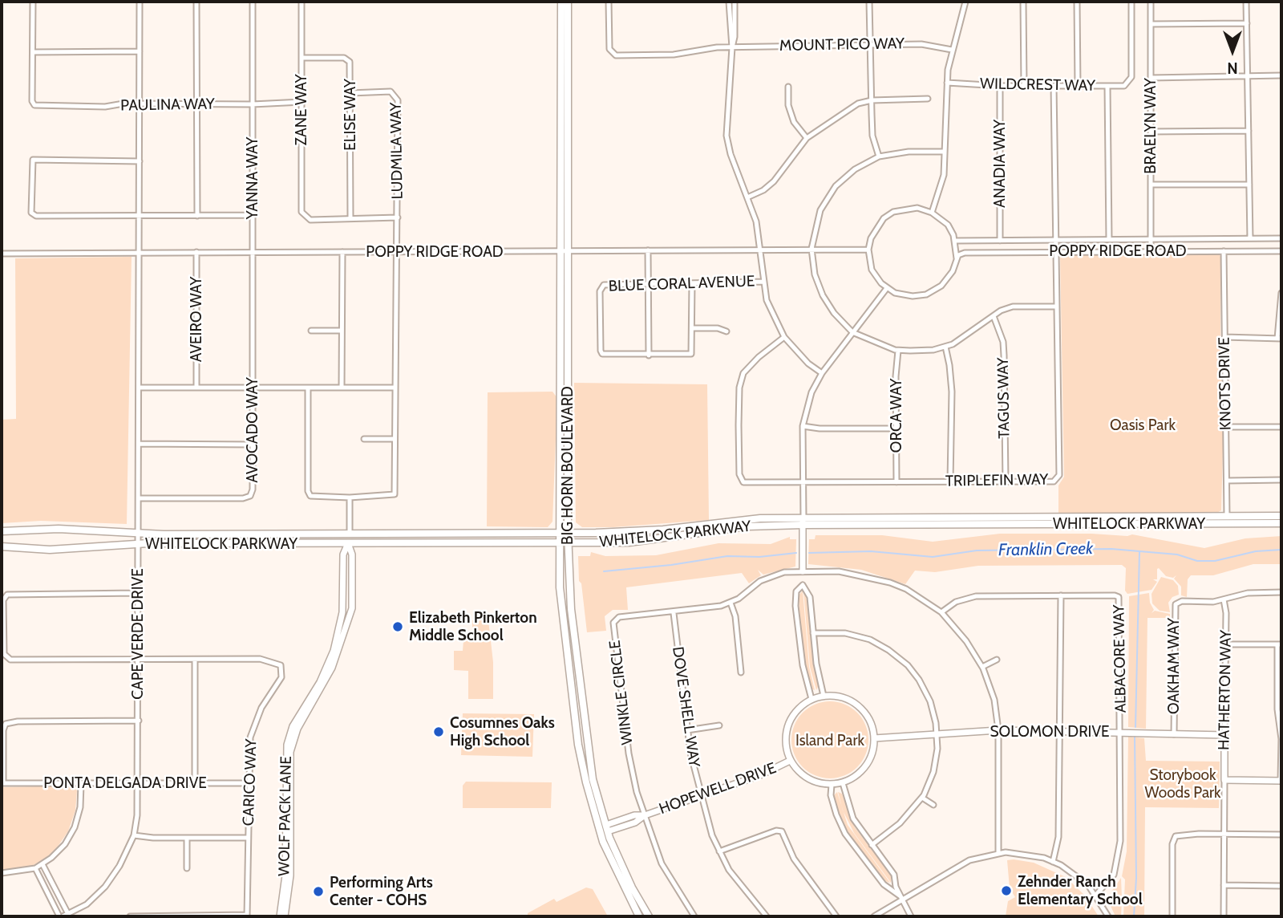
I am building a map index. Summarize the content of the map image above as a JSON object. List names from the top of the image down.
{
  "streets": {
    "main road": ["BIG HORN BOULEVARD", "WHITELOCK PARKWAY"],
    "street": [
      "MOUNT PICO WAY",
      "WILDCREST WAY",
      "PAULINA WAY",
      "ZANE WAY",
      "ELISE WAY",
      "BRAELYN WAY",
      "LUDMILA WAY",
      "ANADIA WAY",
      "YANNA WAY",
      "POPPY RIDGE ROAD",
      "BLUE CORAL AVENUE",
      "AVEIRO WAY",
      "KNOTS DRIVE",
      "TAGUS WAY",
      "ORCA WAY",
      "AVOCADO WAY",
      "TRIPLEFIN WAY",
      "CAPE VERDE DRIVE",
      "ALBACORE WAY",
      "OAKHAM WAY",
      "HATHERTON WAY",
      "WINKLE CIRCLE",
      "DOVE SHELL WAY",
      "SOLOMON DRIVE",
      "CARICO WAY",
      "PONTA DELGADA DRIVE",
      "HOPEWELL DRIVE",
      "WOLF PACK LANE"
    ]
  },
  "crossings": [
    ["WILDCREST WAY", "ANADIA WAY"],
    ["WILDCREST WAY", "TRIPLEFIN WAY"],
    ["PAULINA WAY", "ZANE WAY"],
    ["PAULINA WAY", "YANNA WAY"],
    ["PAULINA WAY", "CAPE VERDE DRIVE"],
    ["ZANE WAY", "ELISE WAY"],
    ["ELISE WAY", "LUDMILA WAY"],
    ["BRAELYN WAY", "POPPY RIDGE ROAD"],
    ["LUDMILA WAY", "POPPY RIDGE ROAD"],
    ["ANADIA WAY", "POPPY RIDGE ROAD"],
    ["YANNA WAY", "POPPY RIDGE ROAD"],
    ["YANNA WAY", "AVOCADO WAY"],
    ["POPPY RIDGE ROAD", "AVEIRO WAY"],
    ["POPPY RIDGE ROAD", "KNOTS DRIVE"],
    ["POPPY RIDGE ROAD", "AVOCADO WAY"],
    ["POPPY RIDGE ROAD", "BIG HORN BOULEVARD"],
    ["POPPY RIDGE ROAD", "TRIPLEFIN WAY"],
    ["POPPY RIDGE ROAD", "CAPE VERDE DRIVE"],
    ["KNOTS DRIVE", "WHITELOCK PARKWAY"],
    ["TAGUS WAY", "TRIPLEFIN WAY"],
    ["ORCA WAY", "TRIPLEFIN WAY"],
    ["AVOCADO WAY", "CAPE VERDE DRIVE"],
    ["BIG HORN BOULEVARD", "WHITELOCK PARKWAY"],
    ["BIG HORN BOULEVARD", "HOPEWELL DRIVE"],
    ["WHITELOCK PARKWAY", "CAPE VERDE DRIVE"],
    ["WHITELOCK PARKWAY", "WOLF PACK LANE"],
    ["CAPE VERDE DRIVE", "CARICO WAY"],
    ["CAPE VERDE DRIVE", "PONTA DELGADA DRIVE"],
    ["ALBACORE WAY", "WINKLE CIRCLE"],
    ["ALBACORE WAY", "SOLOMON DRIVE"],
    ["OAKHAM WAY", "HATHERTON WAY"],
    ["OAKHAM WAY", "SOLOMON DRIVE"],
    ["HATHERTON WAY", "SOLOMON DRIVE"],
    ["WINKLE CIRCLE", "DOVE SHELL WAY"],
    ["WINKLE CIRCLE", "SOLOMON DRIVE"],
    ["WINKLE CIRCLE", "HOPEWELL DRIVE"],
    ["DOVE SHELL WAY", "HOPEWELL DRIVE"],
    ["SOLOMON DRIVE", "HOPEWELL DRIVE"],
    ["CARICO WAY", "PONTA DELGADA DRIVE"]
  ],
  "water": ["Franklin Creek"],
  "parks": ["Oasis Park", "Island Park", "Storybook Woods Park"],
  "places": [
    "Elizabeth Pinkerton Middle School",
    "Cosumnes Oaks High School",
    "Zehnder Ranch Elementary School",
    "Performing Arts Center - COHS"
  ],
  "north": "bottom"
}
